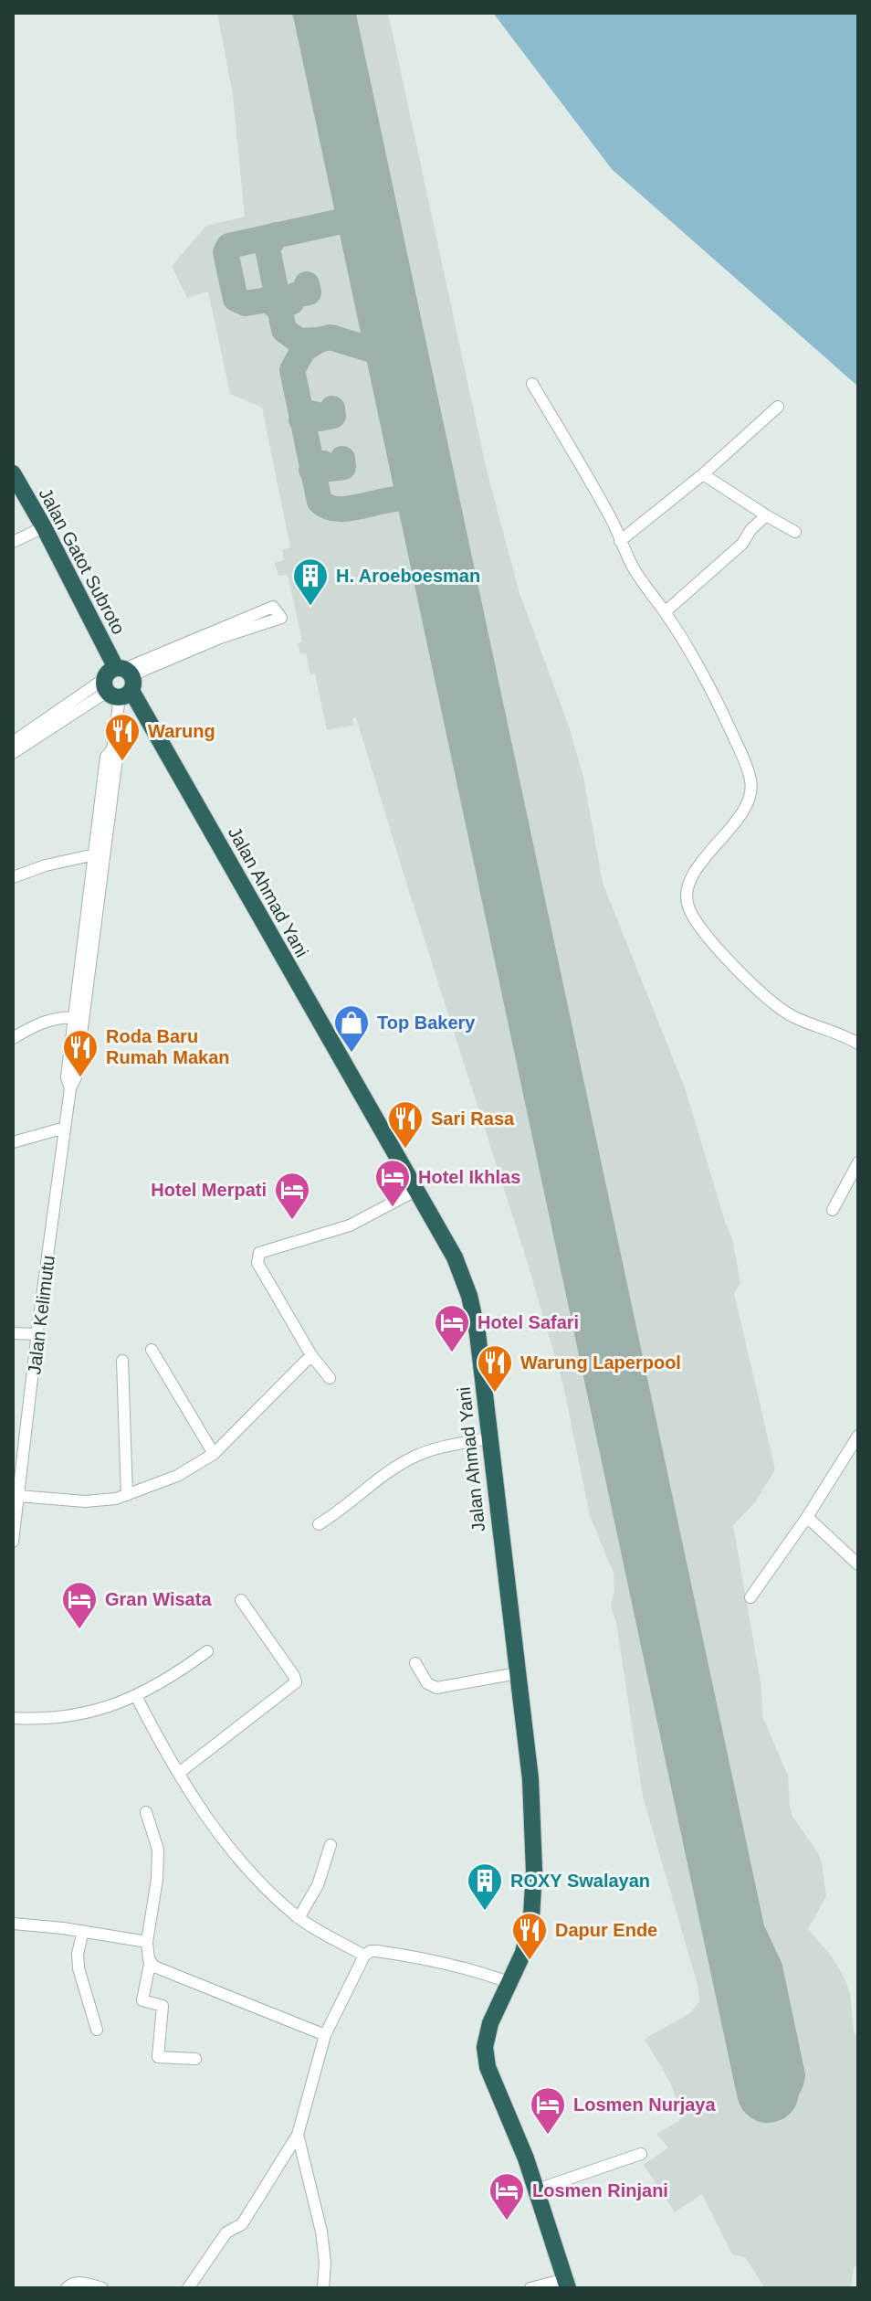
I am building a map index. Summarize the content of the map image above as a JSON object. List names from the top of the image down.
{
  "streets": {
    "highway": ["Jalan Gatot Subroto", "Jalan Ahmad Yani"],
    "street": ["Jalan Kelimutu"]
  },
  "crossings": [
    ["Jalan Gatot Subroto", "Jalan Ahmad Yani"]
  ],
  "places": {
    "building": ["H. Aroeboesman", "ROXY Swalayan"],
    "restaurant": [
      "Warung",
      "Roda Baru Rumah Makan",
      "Sari Rasa",
      "Warung Laperpool",
      "Dapur Ende"
    ],
    "shop": ["Top Bakery"],
    "hotel": [
      "Hotel Ikhlas",
      "Hotel Merpati",
      "Hotel Safari",
      "Gran Wisata",
      "Losmen Nurjaya",
      "Losmen Rinjani"
    ]
  }
}
